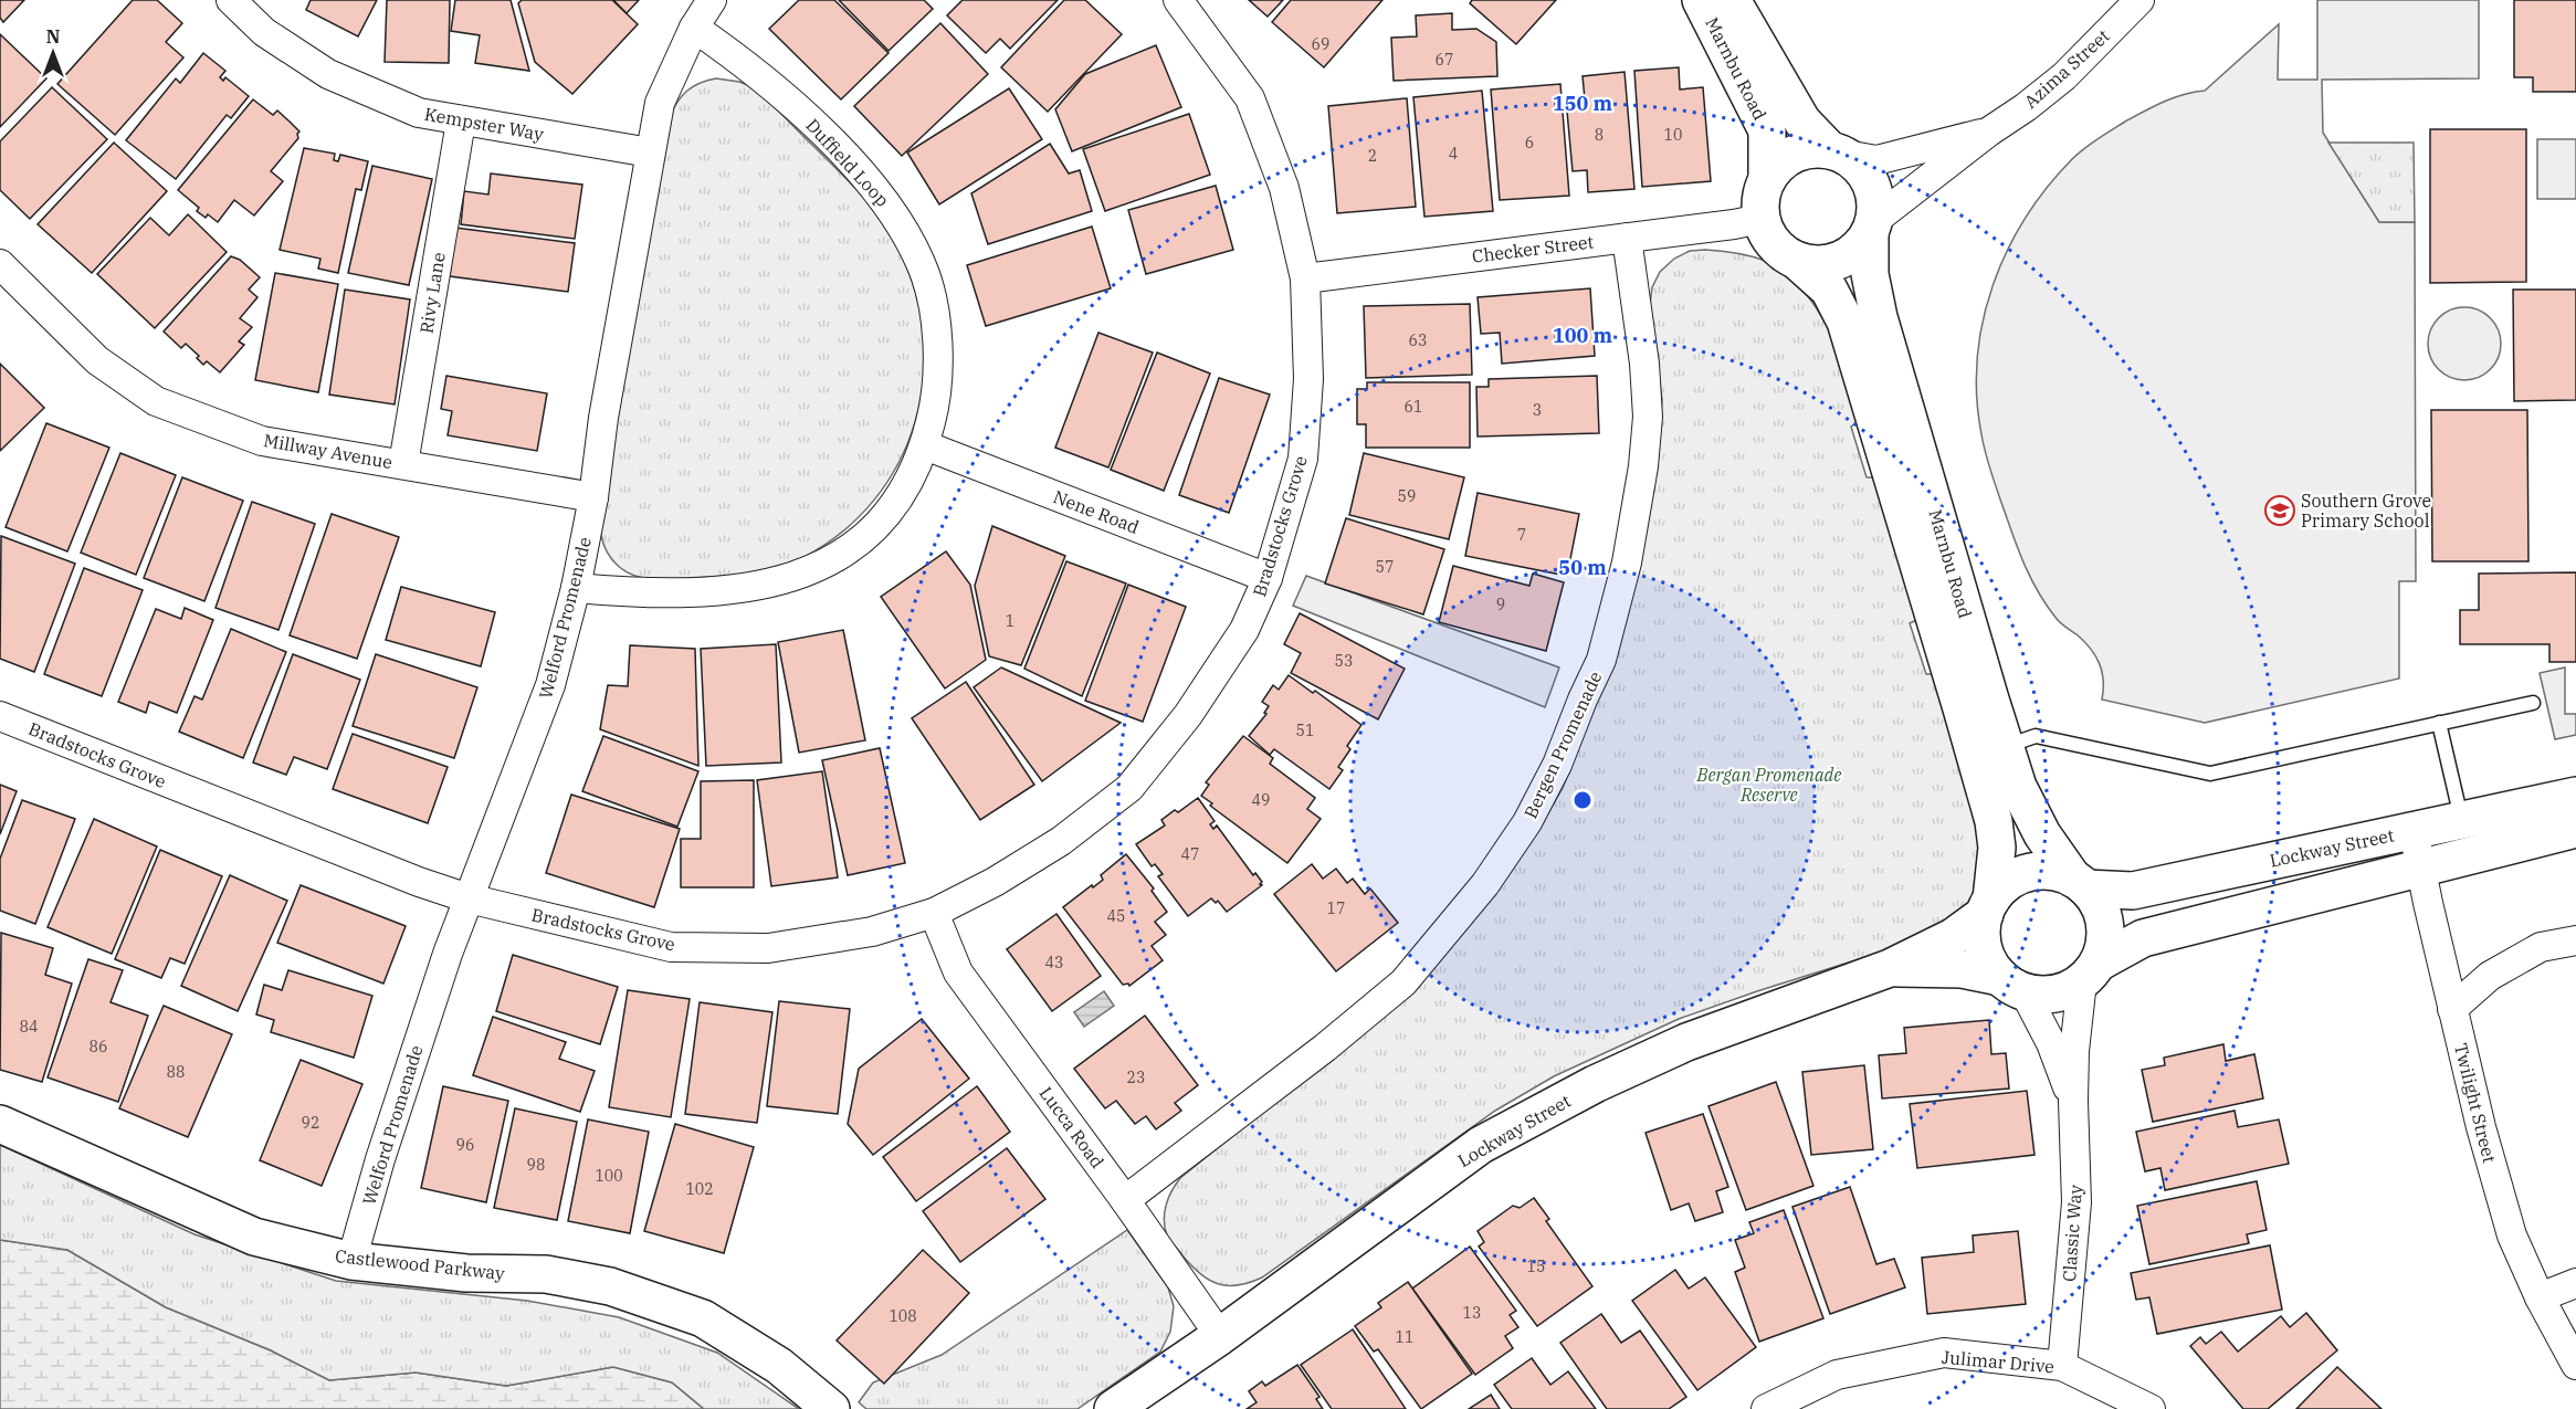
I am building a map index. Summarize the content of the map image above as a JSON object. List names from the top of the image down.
{
  "streets": {
    "street": [
      "Marnbu Road",
      "Azima Street",
      "Kempster Way",
      "Duffield Loop",
      "Checker Street",
      "Rivy Lane",
      "Millway Avenue",
      "Nene Road",
      "Bradstocks Grove",
      "Welford Promenade",
      "Bergen Promenade",
      "Lockway Street",
      "Twilight Street",
      "Lucca Road",
      "Classic Way",
      "Castlewood Parkway",
      "Julimar Drive"
    ]
  },
  "crossings": [
    ["Marnbu Road", "Azima Street"],
    ["Marnbu Road", "Checker Street"],
    ["Marnbu Road", "Lockway Street"],
    ["Marnbu Road", "Classic Way"],
    ["Azima Street", "Checker Street"],
    ["Kempster Way", "Rivy Lane"],
    ["Kempster Way", "Welford Promenade"],
    ["Duffield Loop", "Nene Road"],
    ["Duffield Loop", "Welford Promenade"],
    ["Checker Street", "Bradstocks Grove"],
    ["Checker Street", "Bergen Promenade"],
    ["Rivy Lane", "Millway Avenue"],
    ["Millway Avenue", "Welford Promenade"],
    ["Nene Road", "Bradstocks Grove"],
    ["Bradstocks Grove", "Welford Promenade"],
    ["Bradstocks Grove", "Lucca Road"],
    ["Welford Promenade", "Castlewood Parkway"],
    ["Bergen Promenade", "Lucca Road"],
    ["Lockway Street", "Twilight Street"],
    ["Lockway Street", "Lucca Road"],
    ["Lockway Street", "Classic Way"],
    ["Classic Way", "Julimar Drive"]
  ],
  "parks": ["Bergan Promenade Reserve"],
  "places": {
    "school or university": ["Southern Grove Primary School"]
  },
  "house_numbers": [
    "69",
    "67",
    "8",
    "10",
    "6",
    "4",
    "2",
    "63",
    "61",
    "3",
    "59",
    "7",
    "57",
    "9",
    "1",
    "53",
    "51",
    "49",
    "47",
    "17",
    "45",
    "43",
    "84",
    "86",
    "88",
    "23",
    "92",
    "96",
    "98",
    "100",
    "102",
    "15",
    "13",
    "108",
    "11"
  ],
  "north": "top",
  "rings": ["150 m", "100 m", "50 m"]
}
